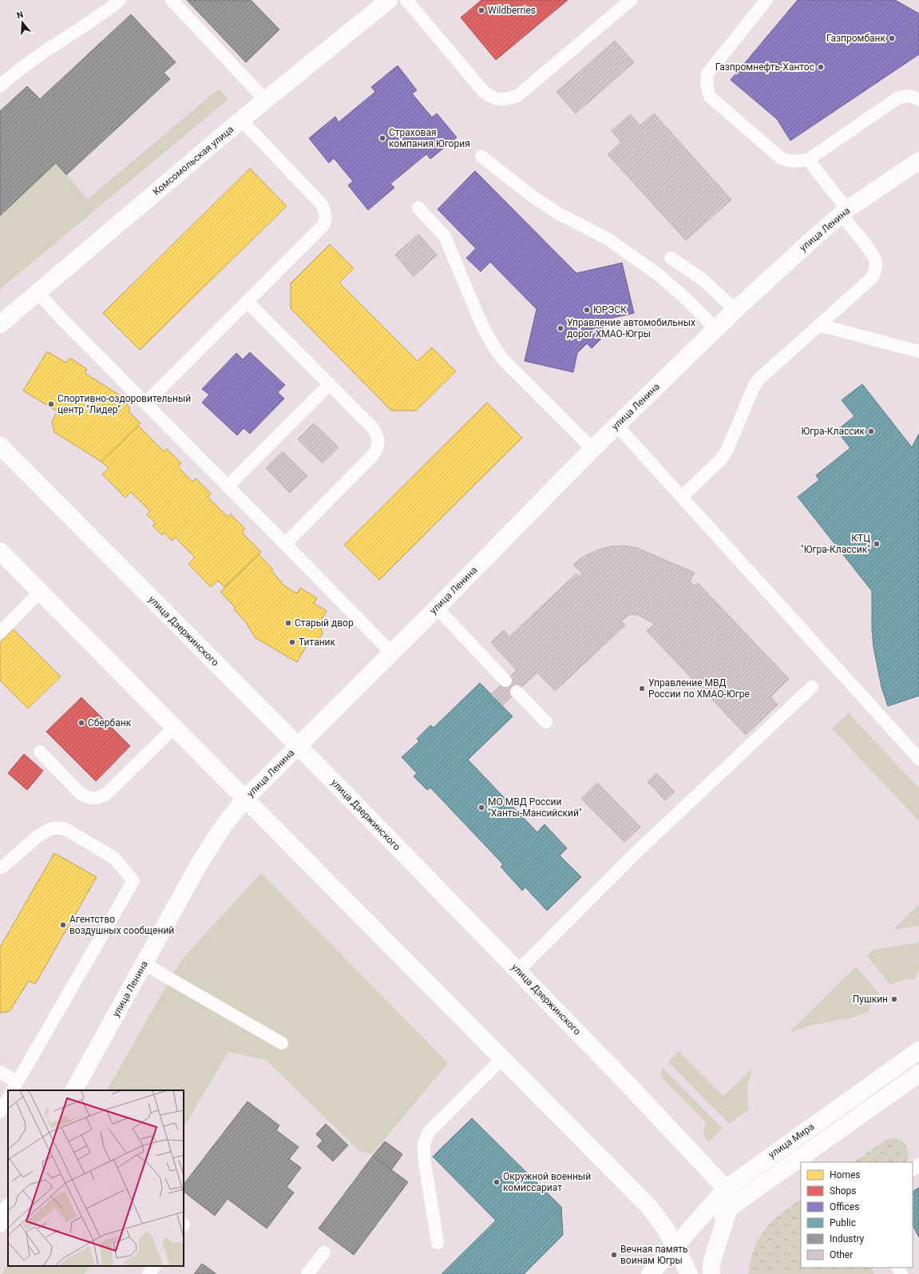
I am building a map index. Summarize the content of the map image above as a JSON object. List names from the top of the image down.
{
  "streets": {
    "main road": [
      "Комсомольская улица",
      "улица Ленина",
      "улица Дзержинского",
      "улица Мира"
    ]
  },
  "crossings": [
    ["улица Ленина", "улица Дзержинского"],
    ["улица Дзержинского", "улица Мира"]
  ],
  "places": [
    "Wildberries",
    "Газпромбанк",
    "Газпромнефть-Хантос",
    "Страховая компания Югория",
    "ЮРЭСК",
    "Управление автомобильных дорог ХМАО-Югры",
    "Спортивно-оздоровительный центр \"Лидер\"",
    "Югра-Классик",
    "КТЦ \"Югра-Классик\"",
    "Старый двор",
    "Титаник",
    "Управление МВД России по ХМАО-Югре",
    "Сбербанк",
    "МО МВД России \"Ханты-Мансийский\"",
    "Агентство воздушных сообщений",
    "Пушкин",
    "Окружной военный комиссариат",
    "Вечная память воинам Югры"
  ],
  "legend": [
    "Homes",
    "Shops",
    "Offices",
    "Public",
    "Industry",
    "Other"
  ],
  "north": "top"
}
